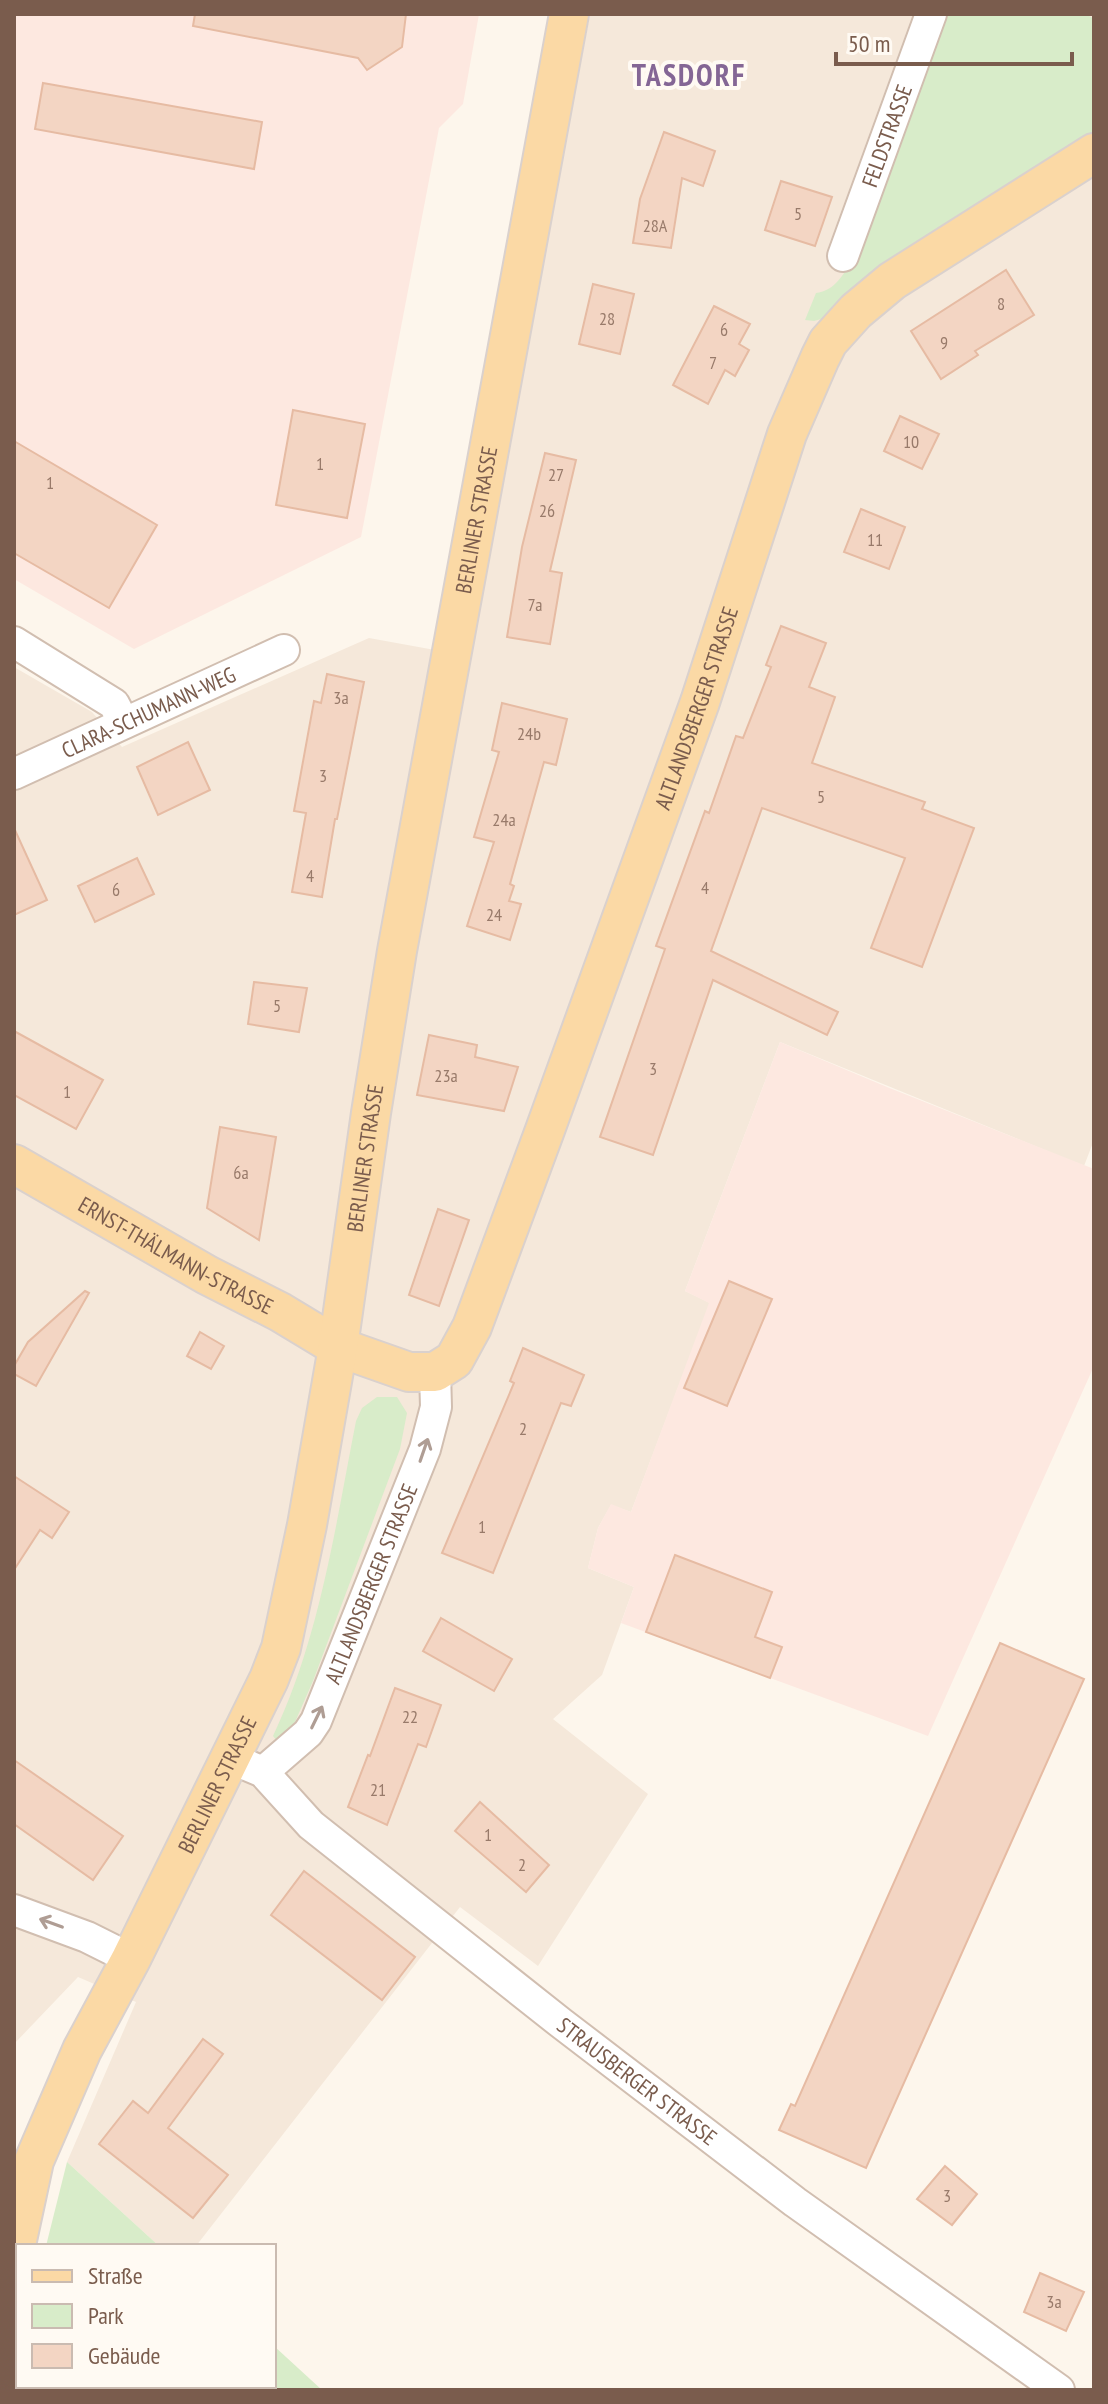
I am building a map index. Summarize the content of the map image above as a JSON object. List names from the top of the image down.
{
  "streets": {
    "main road": ["BERLINER STRASSE", "ALTLANDSBERGER STRASSE", "ERNST-THÄLMANN-STRASSE"],
    "street": ["FELDSTRASSE", "CLARA-SCHUMANN-WEG", "STRAUSBERGER STRASSE"]
  },
  "crossings": [
    ["BERLINER STRASSE", "ALTLANDSBERGER STRASSE"],
    ["BERLINER STRASSE", "ERNST-THÄLMANN-STRASSE"],
    ["BERLINER STRASSE", "STRAUSBERGER STRASSE"],
    ["ALTLANDSBERGER STRASSE", "STRAUSBERGER STRASSE"]
  ],
  "districts": ["TASDORF"],
  "house_numbers": [
    "5",
    "28A",
    "8",
    "28",
    "6",
    "9",
    "7",
    "10",
    "1",
    "27",
    "1",
    "26",
    "11",
    "7a",
    "3a",
    "24b",
    "3",
    "5",
    "24a",
    "4",
    "4",
    "6",
    "24",
    "5",
    "3",
    "23a",
    "1",
    "6a",
    "2",
    "1",
    "22",
    "21",
    "1",
    "2",
    "3",
    "3a"
  ],
  "legend": ["Straße", "Park", "Gebäude"],
  "scale_bar": "50 m"
}
